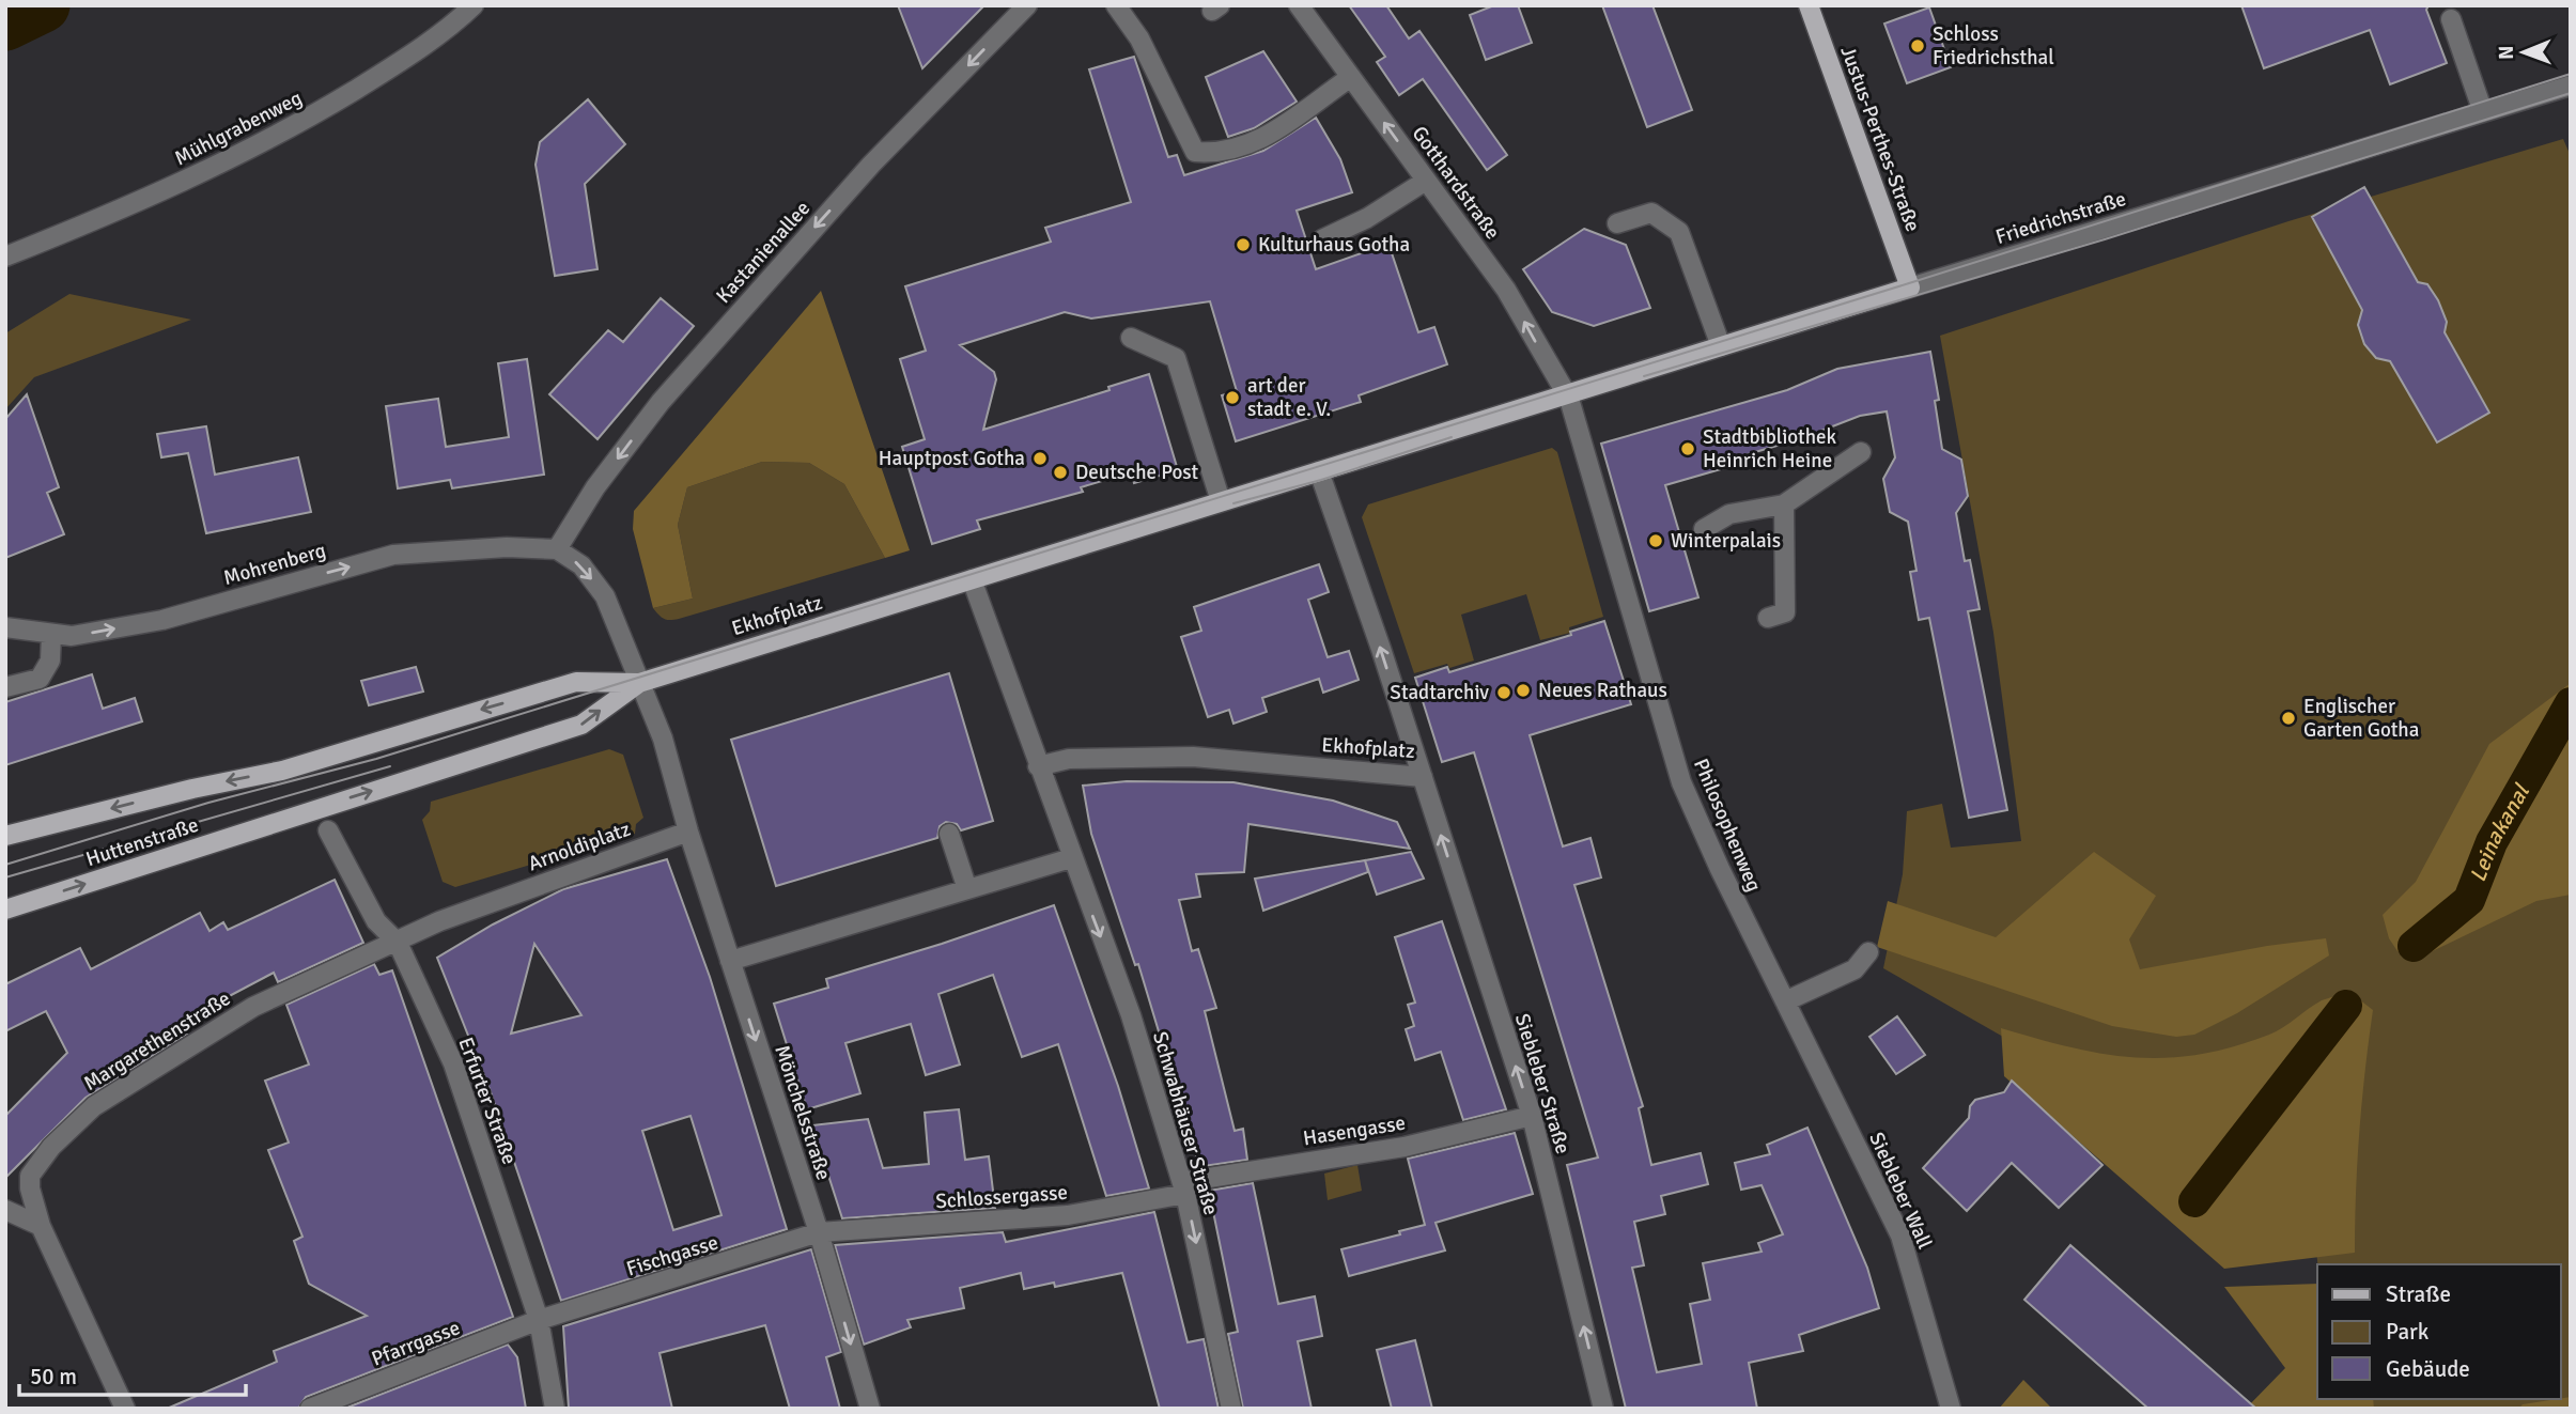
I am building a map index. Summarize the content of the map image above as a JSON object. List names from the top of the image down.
{
  "streets": {
    "main road": [
      "Justus-Perthes-Straße",
      "Friedrichstraße",
      "Ekhofplatz",
      "Huttenstraße"
    ],
    "street": [
      "Mühlgrabenweg",
      "Gotthardstraße",
      "Kastanienallee",
      "Mohrenberg",
      "Philosophenweg",
      "Arnoldiplatz",
      "Margarethenstraße",
      "Siebleber Straße",
      "Erfurter Straße",
      "Mönchelsstraße",
      "Schwabhäuser Straße",
      "Hasengasse",
      "Siebleber Wall",
      "Schlossergasse",
      "Fischgasse",
      "Pfarrgasse"
    ]
  },
  "crossings": [
    ["Justus-Perthes-Straße", "Friedrichstraße"],
    ["Gotthardstraße", "Friedrichstraße"],
    ["Gotthardstraße", "Ekhofplatz"],
    ["Gotthardstraße", "Philosophenweg"],
    ["Friedrichstraße", "Ekhofplatz"],
    ["Friedrichstraße", "Philosophenweg"],
    ["Kastanienallee", "Mohrenberg"],
    ["Ekhofplatz", "Philosophenweg"],
    ["Ekhofplatz", "Huttenstraße"],
    ["Ekhofplatz", "Siebleber Straße"],
    ["Philosophenweg", "Siebleber Wall"],
    ["Arnoldiplatz", "Margarethenstraße"],
    ["Arnoldiplatz", "Erfurter Straße"],
    ["Arnoldiplatz", "Mönchelsstraße"],
    ["Margarethenstraße", "Erfurter Straße"],
    ["Siebleber Straße", "Hasengasse"],
    ["Erfurter Straße", "Fischgasse"],
    ["Erfurter Straße", "Pfarrgasse"],
    ["Mönchelsstraße", "Schlossergasse"],
    ["Mönchelsstraße", "Fischgasse"],
    ["Schwabhäuser Straße", "Hasengasse"],
    ["Schwabhäuser Straße", "Schlossergasse"],
    ["Hasengasse", "Schlossergasse"],
    ["Schlossergasse", "Fischgasse"],
    ["Fischgasse", "Pfarrgasse"]
  ],
  "one_way": [
    "Gotthardstraße",
    "Kastanienallee",
    "Mohrenberg",
    "Siebleber Straße",
    "Mönchelsstraße",
    "Schwabhäuser Straße"
  ],
  "water": ["Leinakanal"],
  "places": [
    "Schloss Friedrichsthal",
    "Kulturhaus Gotha",
    "art der stadt e. V.",
    "Stadtbibliothek Heinrich Heine",
    "Hauptpost Gotha",
    "Deutsche Post",
    "Winterpalais",
    "Neues Rathaus",
    "Stadtarchiv",
    "Englischer Garten Gotha"
  ],
  "legend": ["Straße", "Park", "Gebäude"],
  "scale_bar": "50 m",
  "north": "left"
}
